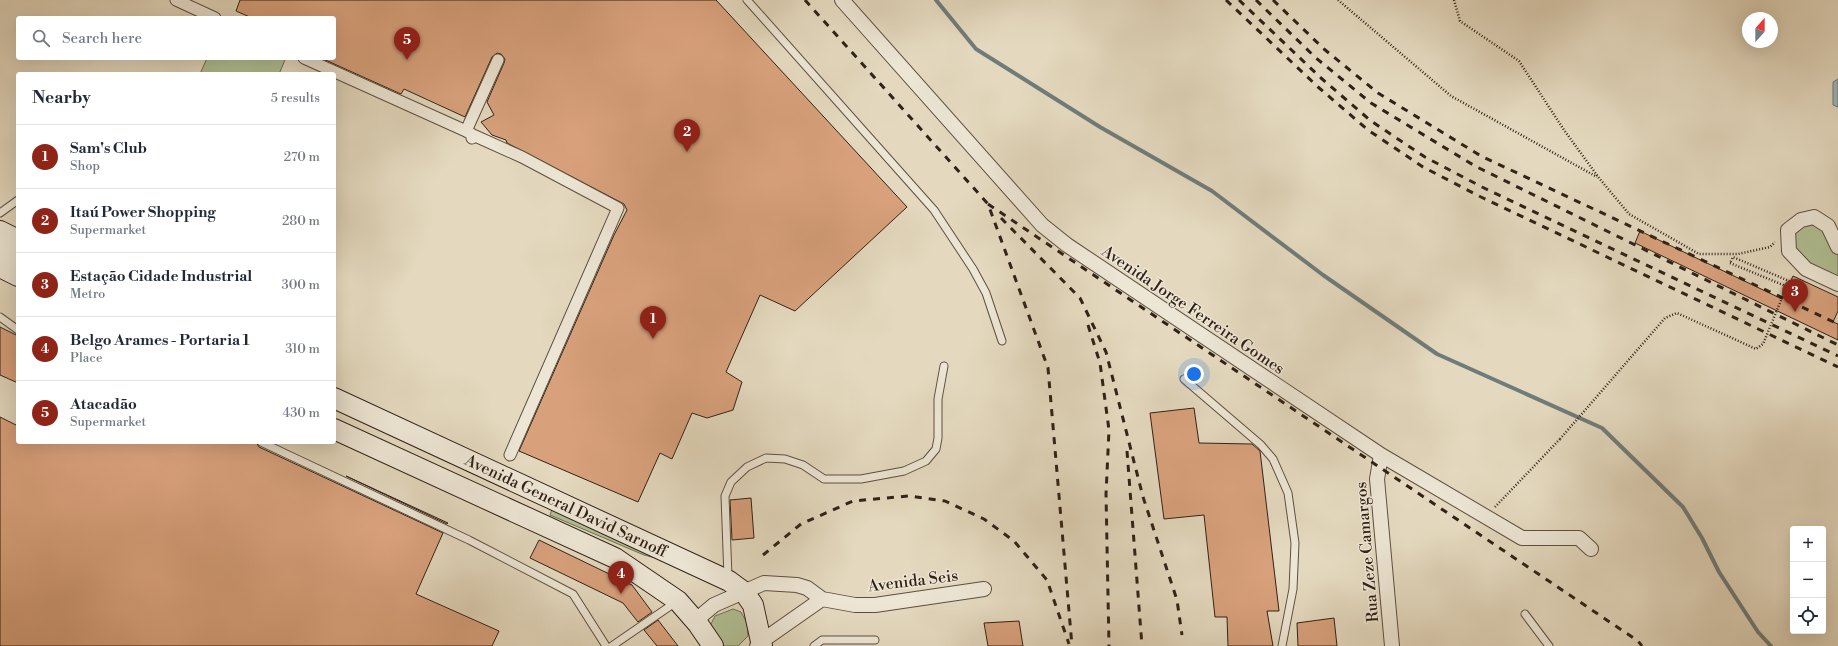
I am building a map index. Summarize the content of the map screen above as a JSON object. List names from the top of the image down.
{
  "streets": {
    "main road": ["Avenida General David Sarnoff"],
    "street": ["Avenida Jorge Ferreira Gomes", "Rua Zeze Camargos", "Avenida Seis"]
  },
  "crossings": [
    ["Avenida Jorge Ferreira Gomes", "Rua Zeze Camargos"],
    ["Avenida General David Sarnoff", "Avenida Seis"]
  ],
  "north": "top",
  "page": {
    "search": "Search here",
    "pins": [
      "5",
      "2",
      "3",
      "1",
      "4"
    ],
    "heading": ["Nearby", "5 results"],
    "list": [
      {
        "mark": "1",
        "name": "Sam's Club",
        "note": "Shop",
        "value": "270 m"
      },
      {
        "mark": "2",
        "name": "Itaú Power Shopping",
        "note": "Supermarket",
        "value": "280 m"
      },
      {
        "mark": "3",
        "name": "Estação Cidade Industrial",
        "note": "Metro",
        "value": "300 m"
      },
      {
        "mark": "4",
        "name": "Belgo Arames - Portaria 1",
        "note": "Place",
        "value": "310 m"
      },
      {
        "mark": "5",
        "name": "Atacadão",
        "note": "Supermarket",
        "value": "430 m"
      }
    ],
    "map_buttons": ["+", "−"]
  }
}
